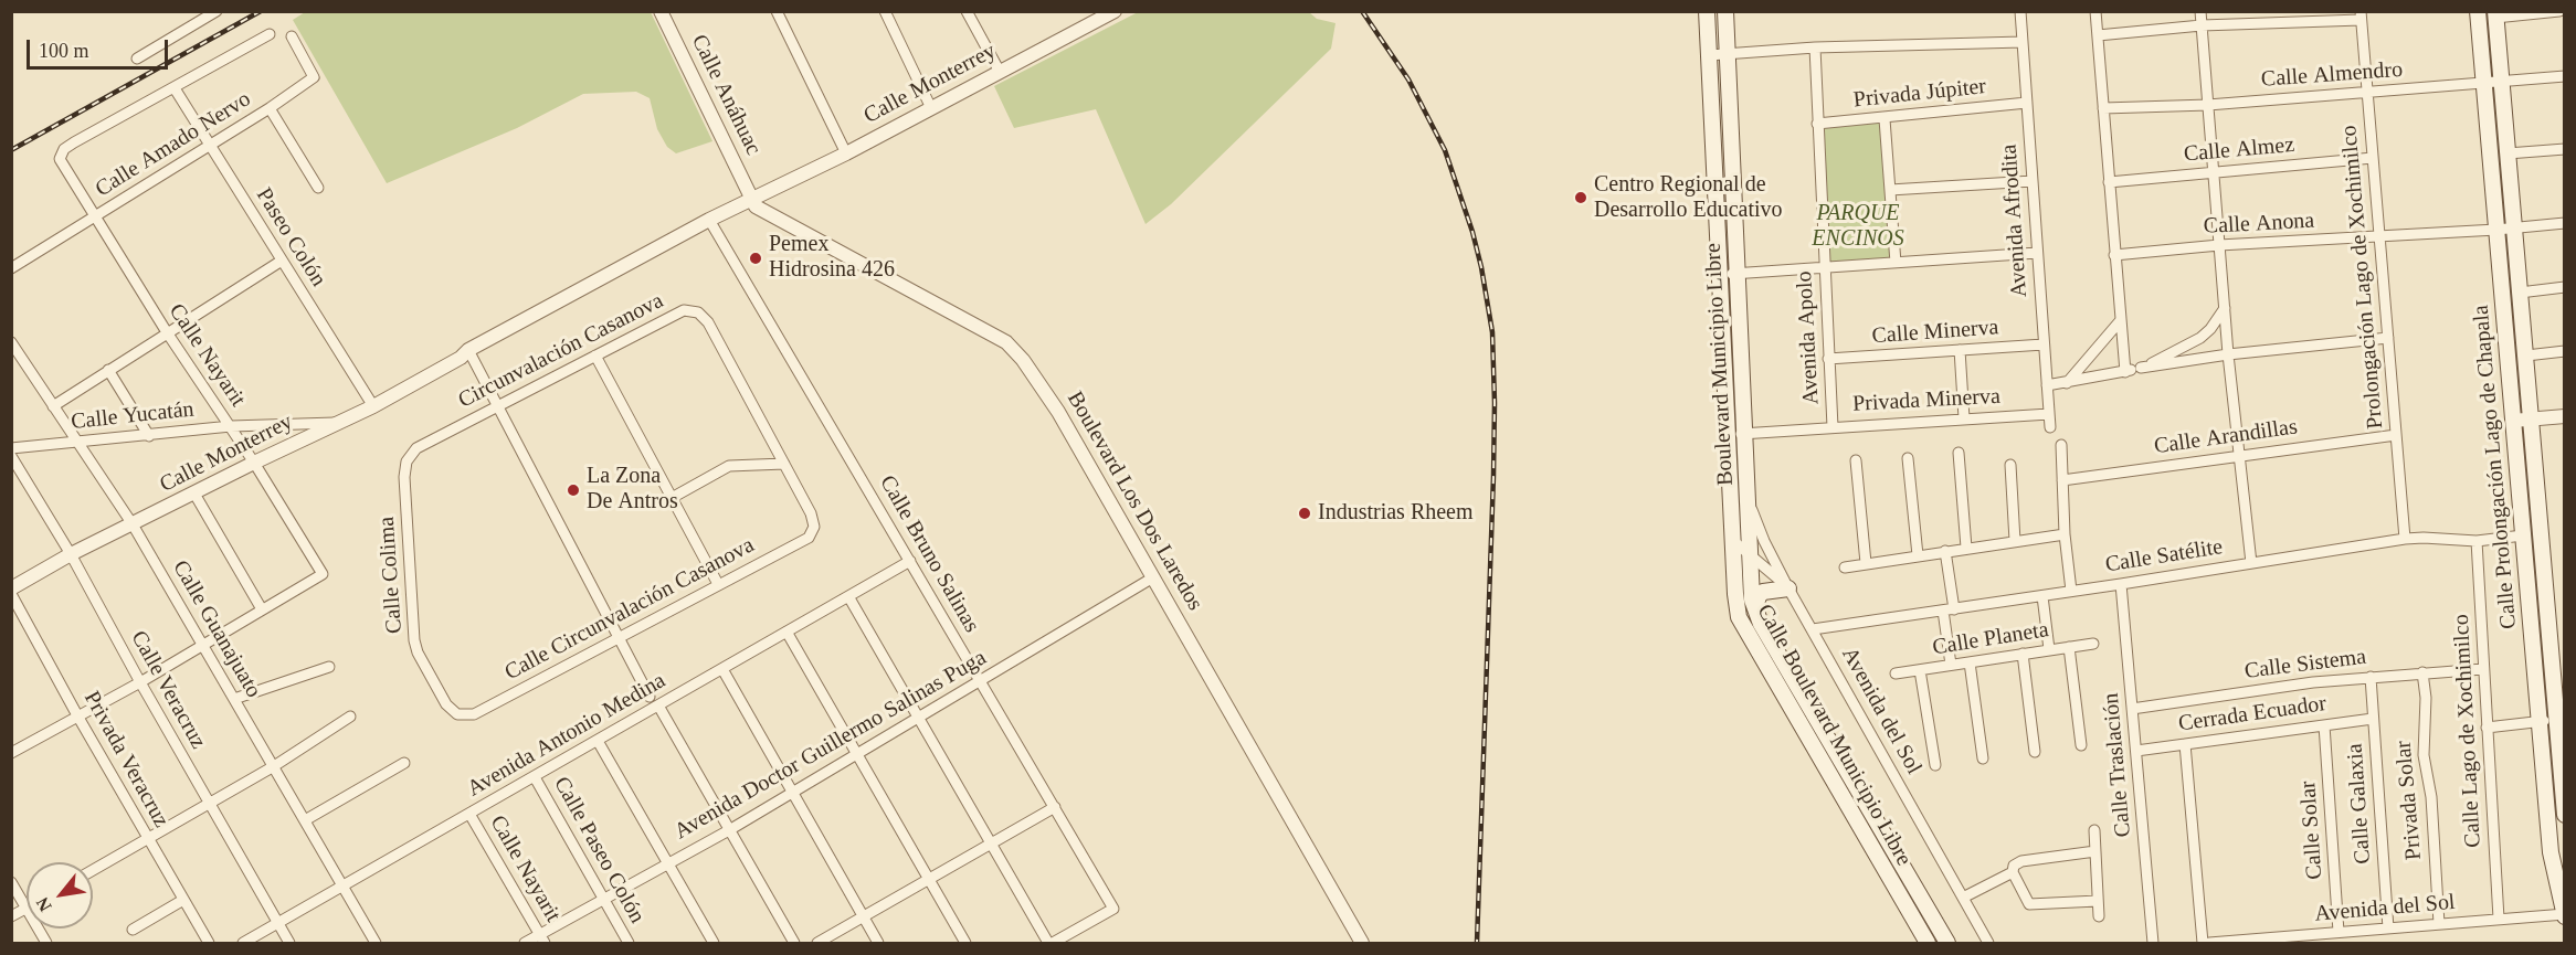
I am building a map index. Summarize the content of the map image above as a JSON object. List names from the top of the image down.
{
  "streets": {
    "main road": ["Boulevard Municipio Libre", "Calle Prolongación Lago de Chapala", "Calle Boulevard Municipio Libre"],
    "street": [
      "Calle Almendro",
      "Calle Monterrey",
      "Privada Júpiter",
      "Calle Anáhuac",
      "Calle Amado Nervo",
      "Calle Almez",
      "Avenida Afrodita",
      "Calle Anona",
      "Paseo Colón",
      "Prolongación Lago de Xochimilco",
      "Calle Minerva",
      "Avenida Apolo",
      "Circunvalación Casanova",
      "Calle Nayarit",
      "Privada Minerva",
      "Calle Yucatán",
      "Calle Arandillas",
      "Boulevard Los Dos Laredos",
      "Calle Bruno Salinas",
      "Calle Satélite",
      "Calle Colima",
      "Calle Circunvalación Casanova",
      "Calle Guanajuato",
      "Calle Planeta",
      "Calle Sistema",
      "Calle Veracruz",
      "Avenida del Sol",
      "Cerrada Ecuador",
      "Calle Lago de Xochimilco",
      "Avenida Antonio Medina",
      "Avenida Doctor Guillermo Salinas Puga",
      "Privada Veracruz",
      "Calle Traslación",
      "Privada Solar",
      "Calle Galaxia",
      "Calle Solar",
      "Calle Paseo Colón"
    ]
  },
  "crossings": [
    ["Calle Almendro", "Prolongación Lago de Xochimilco"],
    ["Calle Almendro", "Calle Prolongación Lago de Chapala"],
    ["Calle Monterrey", "Calle Anáhuac"],
    ["Calle Monterrey", "Paseo Colón"],
    ["Calle Monterrey", "Calle Nayarit"],
    ["Calle Monterrey", "Calle Yucatán"],
    ["Calle Monterrey", "Boulevard Los Dos Laredos"],
    ["Calle Monterrey", "Calle Bruno Salinas"],
    ["Calle Monterrey", "Calle Guanajuato"],
    ["Calle Monterrey", "Calle Veracruz"],
    ["Privada Júpiter", "Avenida Afrodita"],
    ["Privada Júpiter", "Avenida Apolo"],
    ["Calle Anáhuac", "Boulevard Los Dos Laredos"],
    ["Calle Amado Nervo", "Paseo Colón"],
    ["Calle Amado Nervo", "Calle Nayarit"],
    ["Calle Almez", "Prolongación Lago de Xochimilco"],
    ["Avenida Afrodita", "Calle Minerva"],
    ["Avenida Afrodita", "Privada Minerva"],
    ["Calle Anona", "Prolongación Lago de Xochimilco"],
    ["Calle Anona", "Calle Prolongación Lago de Chapala"],
    ["Paseo Colón", "Calle Nayarit"],
    ["Prolongación Lago de Xochimilco", "Calle Arandillas"],
    ["Prolongación Lago de Xochimilco", "Calle Satélite"],
    ["Calle Minerva", "Avenida Apolo"],
    ["Avenida Apolo", "Privada Minerva"],
    ["Circunvalación Casanova", "Calle Colima"],
    ["Circunvalación Casanova", "Calle Circunvalación Casanova"],
    ["Calle Nayarit", "Calle Yucatán"],
    ["Calle Nayarit", "Avenida Antonio Medina"],
    ["Calle Nayarit", "Avenida Doctor Guillermo Salinas Puga"],
    ["Boulevard Municipio Libre", "Privada Minerva"],
    ["Boulevard Municipio Libre", "Avenida del Sol"],
    ["Boulevard Municipio Libre", "Calle Boulevard Municipio Libre"],
    ["Calle Yucatán", "Calle Guanajuato"],
    ["Calle Prolongación Lago de Chapala", "Calle Satélite"],
    ["Calle Prolongación Lago de Chapala", "Avenida del Sol"],
    ["Boulevard Los Dos Laredos", "Avenida Doctor Guillermo Salinas Puga"],
    ["Calle Bruno Salinas", "Avenida Antonio Medina"],
    ["Calle Bruno Salinas", "Avenida Doctor Guillermo Salinas Puga"],
    ["Calle Satélite", "Avenida del Sol"],
    ["Calle Satélite", "Calle Lago de Xochimilco"],
    ["Calle Satélite", "Calle Traslación"],
    ["Calle Colima", "Calle Circunvalación Casanova"],
    ["Calle Guanajuato", "Avenida Antonio Medina"],
    ["Calle Sistema", "Calle Lago de Xochimilco"],
    ["Calle Sistema", "Calle Traslación"],
    ["Calle Sistema", "Privada Solar"],
    ["Calle Sistema", "Calle Galaxia"],
    ["Calle Veracruz", "Avenida Antonio Medina"],
    ["Avenida del Sol", "Calle Lago de Xochimilco"],
    ["Avenida del Sol", "Privada Solar"],
    ["Avenida del Sol", "Calle Galaxia"],
    ["Avenida del Sol", "Calle Solar"],
    ["Cerrada Ecuador", "Calle Traslación"],
    ["Cerrada Ecuador", "Calle Galaxia"],
    ["Cerrada Ecuador", "Calle Solar"],
    ["Avenida Antonio Medina", "Calle Paseo Colón"],
    ["Avenida Doctor Guillermo Salinas Puga", "Calle Paseo Colón"]
  ],
  "parks": ["PARQUE ENCINOS"],
  "places": [
    "Centro Regional de Desarrollo Educativo",
    "Pemex Hidrosina 426",
    "La Zona De Antros",
    "Industrias Rheem"
  ],
  "scale_bar": "100 m",
  "north": "bottom left"
}
